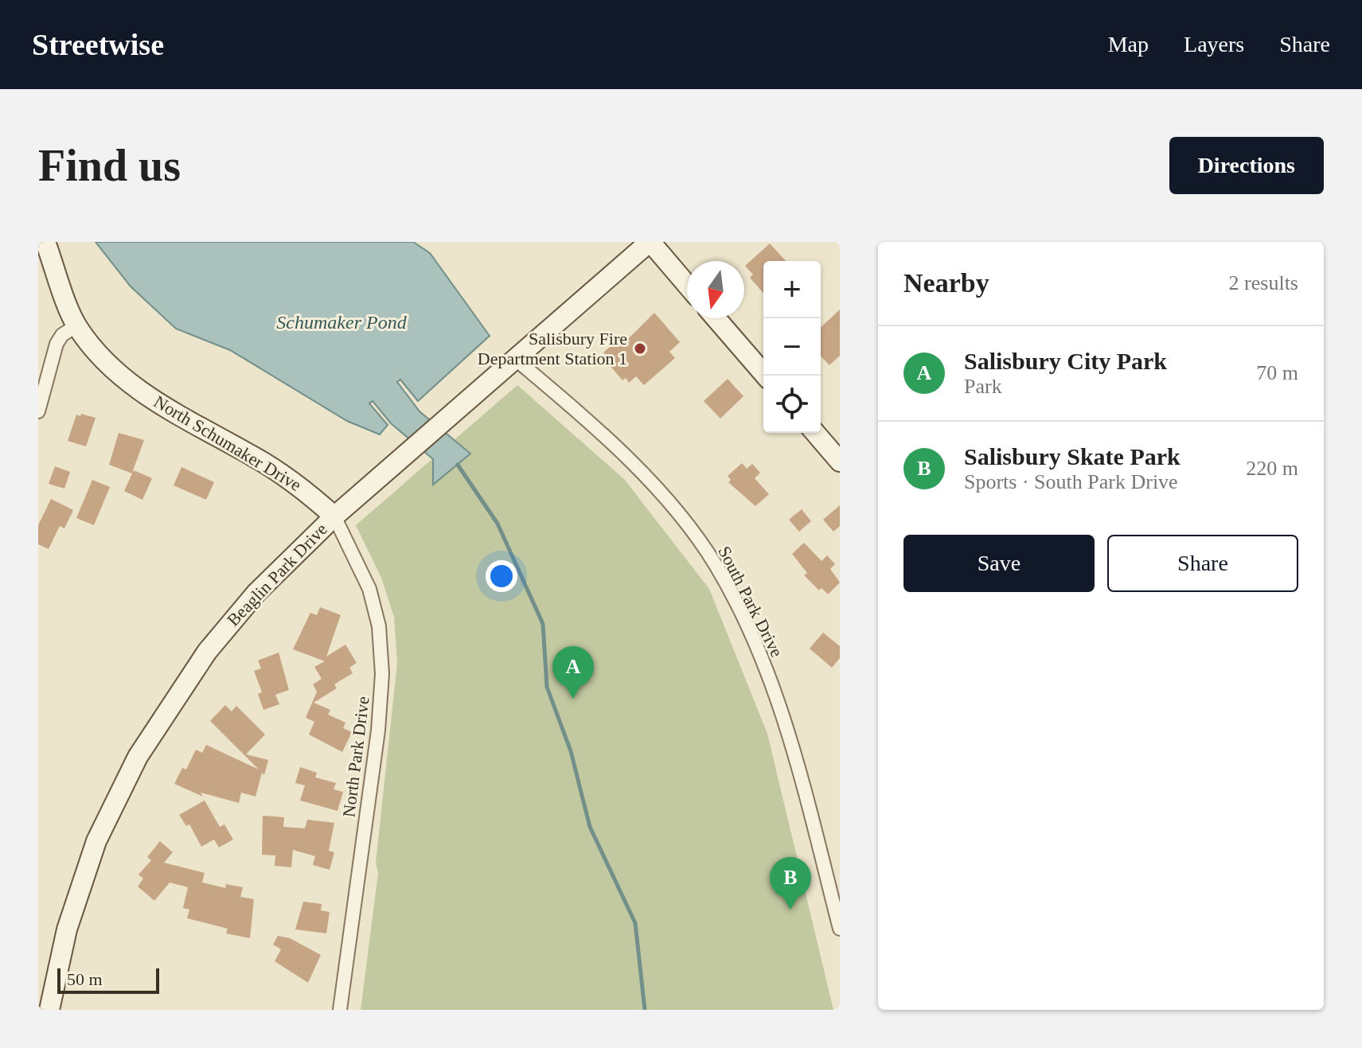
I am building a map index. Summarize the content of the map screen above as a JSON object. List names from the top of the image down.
{
  "streets": {
    "main road": ["North Schumaker Drive", "Beaglin Park Drive"],
    "street": ["South Park Drive", "North Park Drive"]
  },
  "crossings": [
    ["North Schumaker Drive", "Beaglin Park Drive"],
    ["North Schumaker Drive", "North Park Drive"],
    ["Beaglin Park Drive", "South Park Drive"],
    ["Beaglin Park Drive", "North Park Drive"]
  ],
  "water": ["Schumaker Pond"],
  "places": ["Salisbury Fire Department Station 1"],
  "scale_bar": "50 m",
  "north": "bottom",
  "page": {
    "header": "Streetwise",
    "nav": ["Map", "Layers", "Share"],
    "buttons": [
      "Directions",
      ["Save", "Share"]
    ],
    "title": "Find us",
    "heading": ["Nearby", "2 results"],
    "map_buttons": ["+", "−"],
    "list": [
      {
        "mark": "A",
        "name": "Salisbury City Park",
        "note": "Park",
        "value": "70 m"
      },
      {
        "mark": "B",
        "name": "Salisbury Skate Park",
        "note": "Sports · South Park Drive",
        "value": "220 m"
      }
    ],
    "pins": ["A", "B"],
    "scale": "50 m"
  }
}
